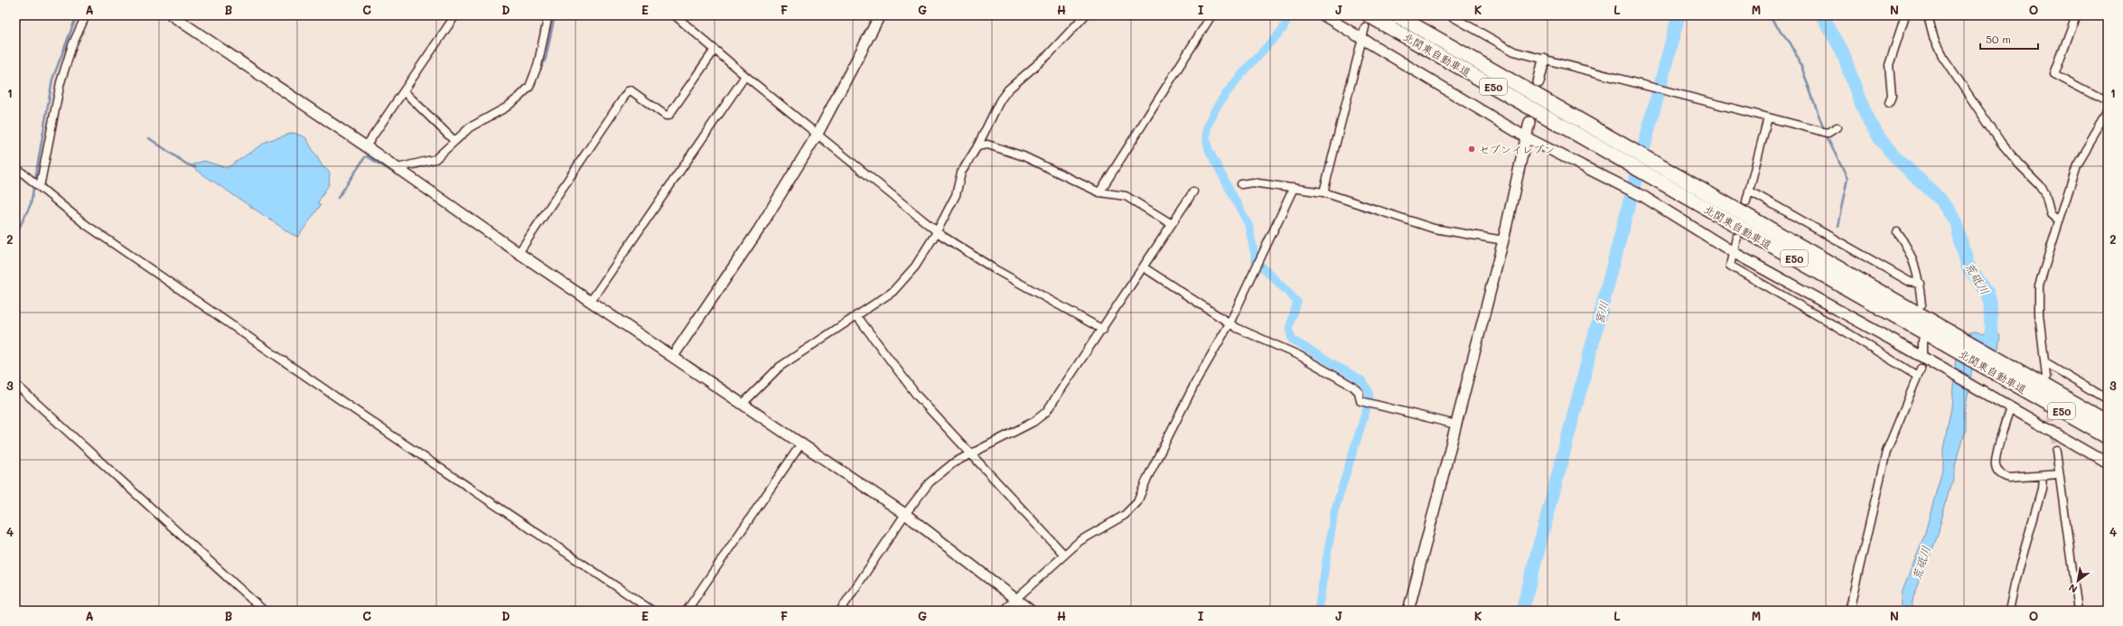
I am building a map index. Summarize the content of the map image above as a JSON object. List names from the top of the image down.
{
  "streets": {
    "highway": ["北関東自動車道", "E50"]
  },
  "water": ["荒砥川", "宮川"],
  "places": ["セブンイレブン"],
  "scale_bar": "50 m",
  "north": "bottom left",
  "grid": {
    "columns": [
      "A",
      "B",
      "C",
      "D",
      "E",
      "F",
      "G",
      "H",
      "I",
      "J",
      "K",
      "L",
      "M",
      "N",
      "O"
    ],
    "rows": [
      "1",
      "2",
      "3",
      "4"
    ]
  }
}
